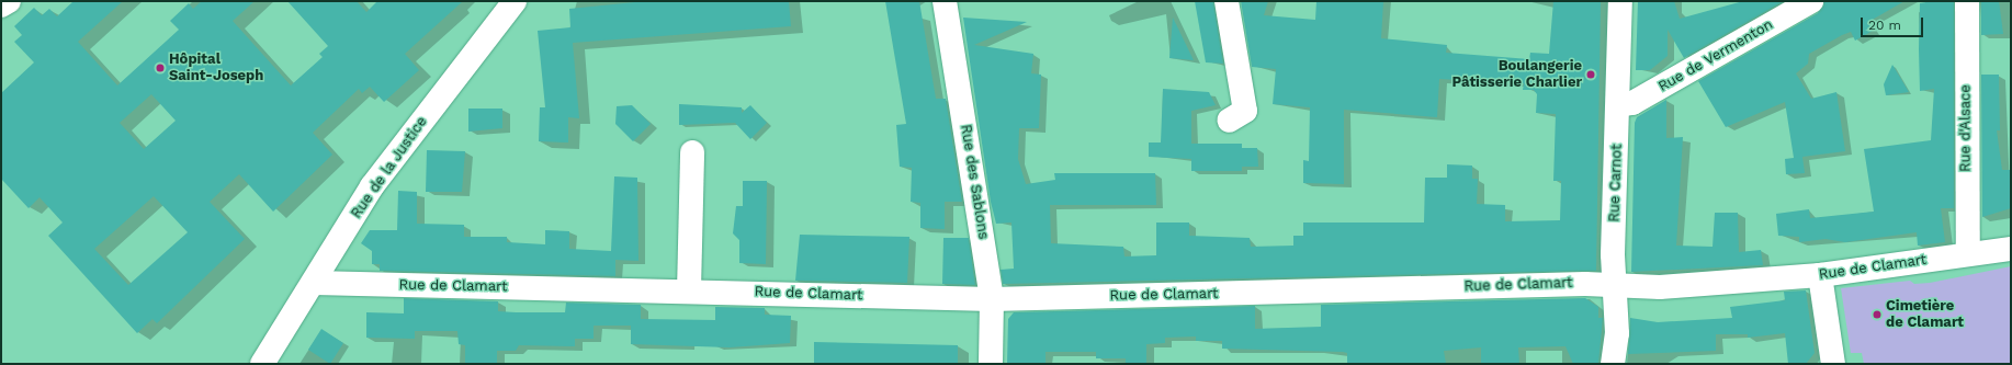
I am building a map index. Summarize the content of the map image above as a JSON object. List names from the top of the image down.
{
  "streets": {
    "street": [
      "Rue de Vermenton",
      "Rue d'Alsace",
      "Rue de la Justice",
      "Rue des Sablons",
      "Rue Carnot",
      "Rue de Clamart"
    ]
  },
  "crossings": [
    ["Rue de Vermenton", "Rue Carnot"],
    ["Rue d'Alsace", "Rue de Clamart"],
    ["Rue de la Justice", "Rue de Clamart"],
    ["Rue des Sablons", "Rue de Clamart"],
    ["Rue Carnot", "Rue de Clamart"]
  ],
  "places": ["Hôpital Saint-Joseph", "Boulangerie Pâtisserie Charlier", "Cimetière de Clamart"],
  "scale_bar": "20 m"
}
